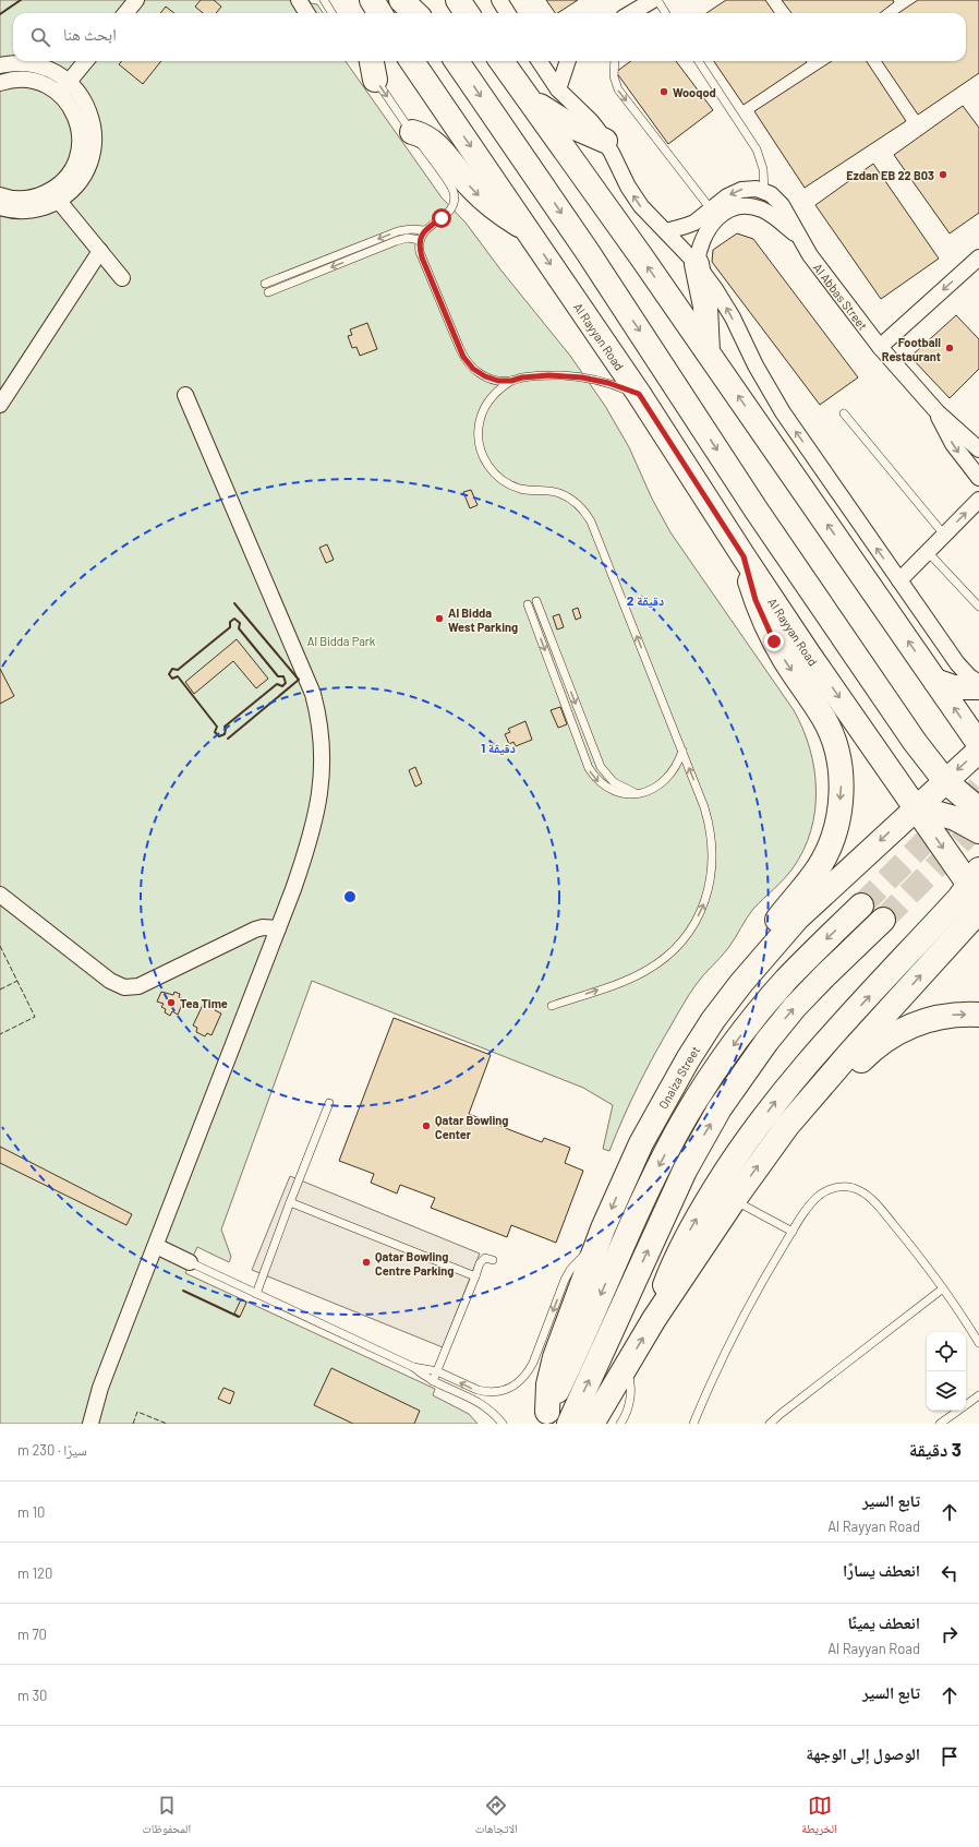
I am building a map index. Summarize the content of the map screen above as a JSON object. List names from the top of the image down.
{
  "streets": {
    "main road": ["Al Rayyan Road", "Onaiza Street"],
    "street": ["Al Abbas Street"]
  },
  "crossings": [
    ["Al Rayyan Road", "Onaiza Street"]
  ],
  "parks": ["Al Bidda Park"],
  "places": [
    "Wooqod",
    "Ezdan EB 22 B03",
    "Football Restaurant",
    "Al Bidda West Parking",
    "Tea Time",
    "Qatar Bowling Center",
    "Qatar Bowling Centre Parking"
  ],
  "page": {
    "search": "ابحث هنا",
    "heading": ["3 دقيقة", "سيرًا · 230 m"],
    "list": [
      ["تابع السير", "Al Rayyan Road", "10 m"],
      ["انعطف يسارًا", "120 m"],
      ["انعطف يمينًا", "Al Rayyan Road", "70 m"],
      ["تابع السير", "30 m"],
      "الوصول إلى الوجهة"
    ],
    "nav": ["الخريطة", "الاتجاهات", "المحفوظات"]
  },
  "rings": ["2 دقيقة", "1 دقيقة"]
}
